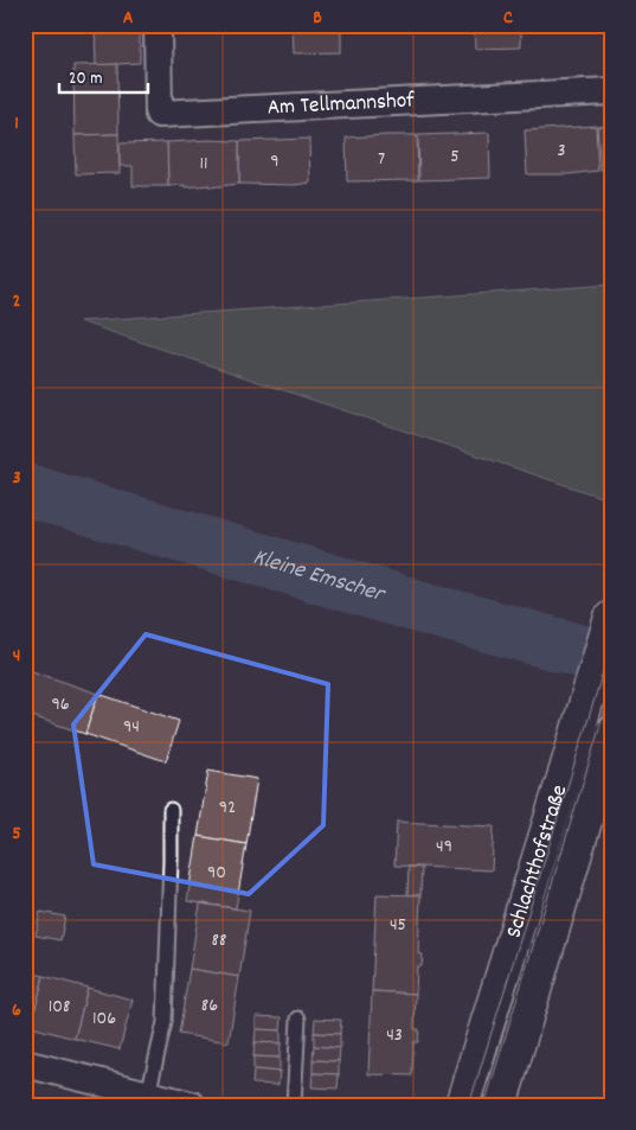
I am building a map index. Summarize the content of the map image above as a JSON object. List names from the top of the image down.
{
  "streets": {
    "street": ["Am Tellmannshof", "Schlachthofstraße"]
  },
  "water": ["Kleine Emscher"],
  "house_numbers": [
    "3",
    "5",
    "7",
    "9",
    "11",
    "96",
    "94",
    "92",
    "49",
    "90",
    "45",
    "88",
    "86",
    "108",
    "106",
    "43"
  ],
  "scale_bar": "20 m",
  "grid": {
    "columns": ["A", "B", "C"],
    "rows": [
      "1",
      "2",
      "3",
      "4",
      "5",
      "6"
    ]
  }
}
